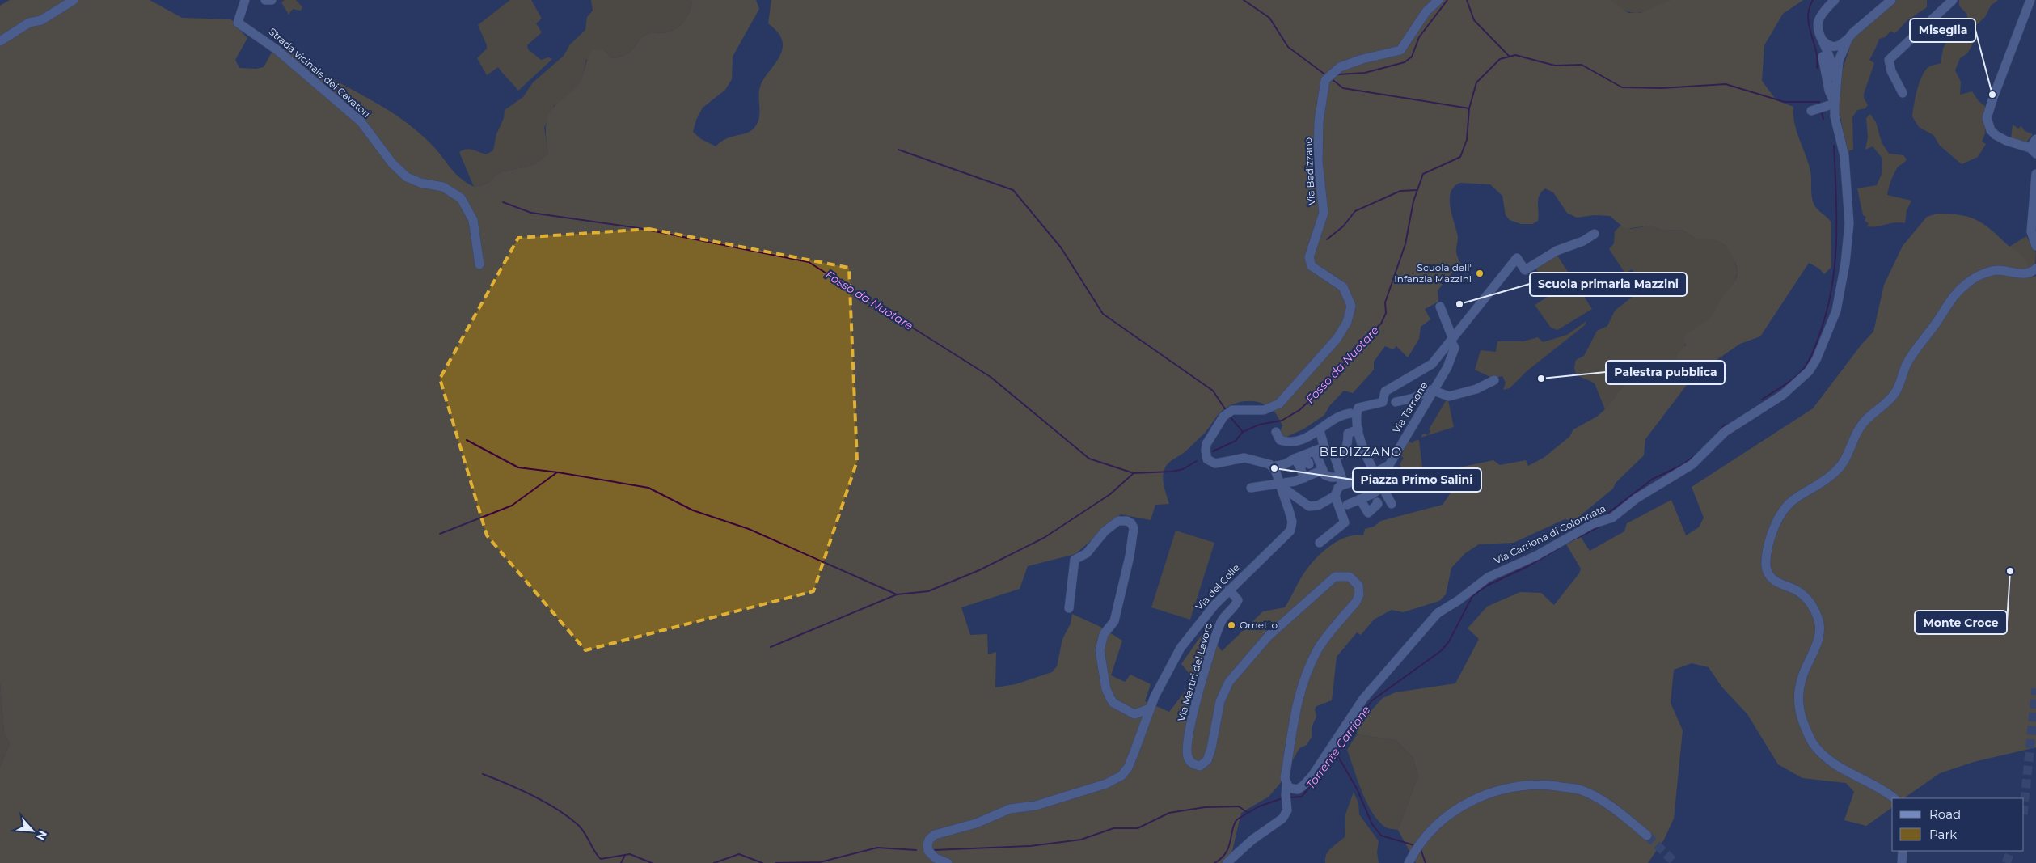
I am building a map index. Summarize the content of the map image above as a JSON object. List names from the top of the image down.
{
  "streets": {
    "street": [
      "Strada vicinale dei Cavatori",
      "Via Bedizzano",
      "Via Tarnone",
      "Via Carriona di Colonnata",
      "Via del Colle",
      "Via Martiri del Lavoro"
    ]
  },
  "crossings": [
    ["Via Bedizzano", "Via del Colle"],
    ["Via Carriona di Colonnata", "Via Martiri del Lavoro"],
    ["Via del Colle", "Via Martiri del Lavoro"]
  ],
  "districts": ["BEDIZZANO"],
  "water": ["Fosso da Nuotare", "Torrente Carrione"],
  "places": [
    "Miseglia",
    "Scuola dell' infanzia Mazzini",
    "Scuola primaria Mazzini",
    "Palestra pubblica",
    "Piazza Primo Salini",
    "Monte Croce",
    "Ometto"
  ],
  "legend": ["Road", "Park"],
  "north": "bottom right"
}
